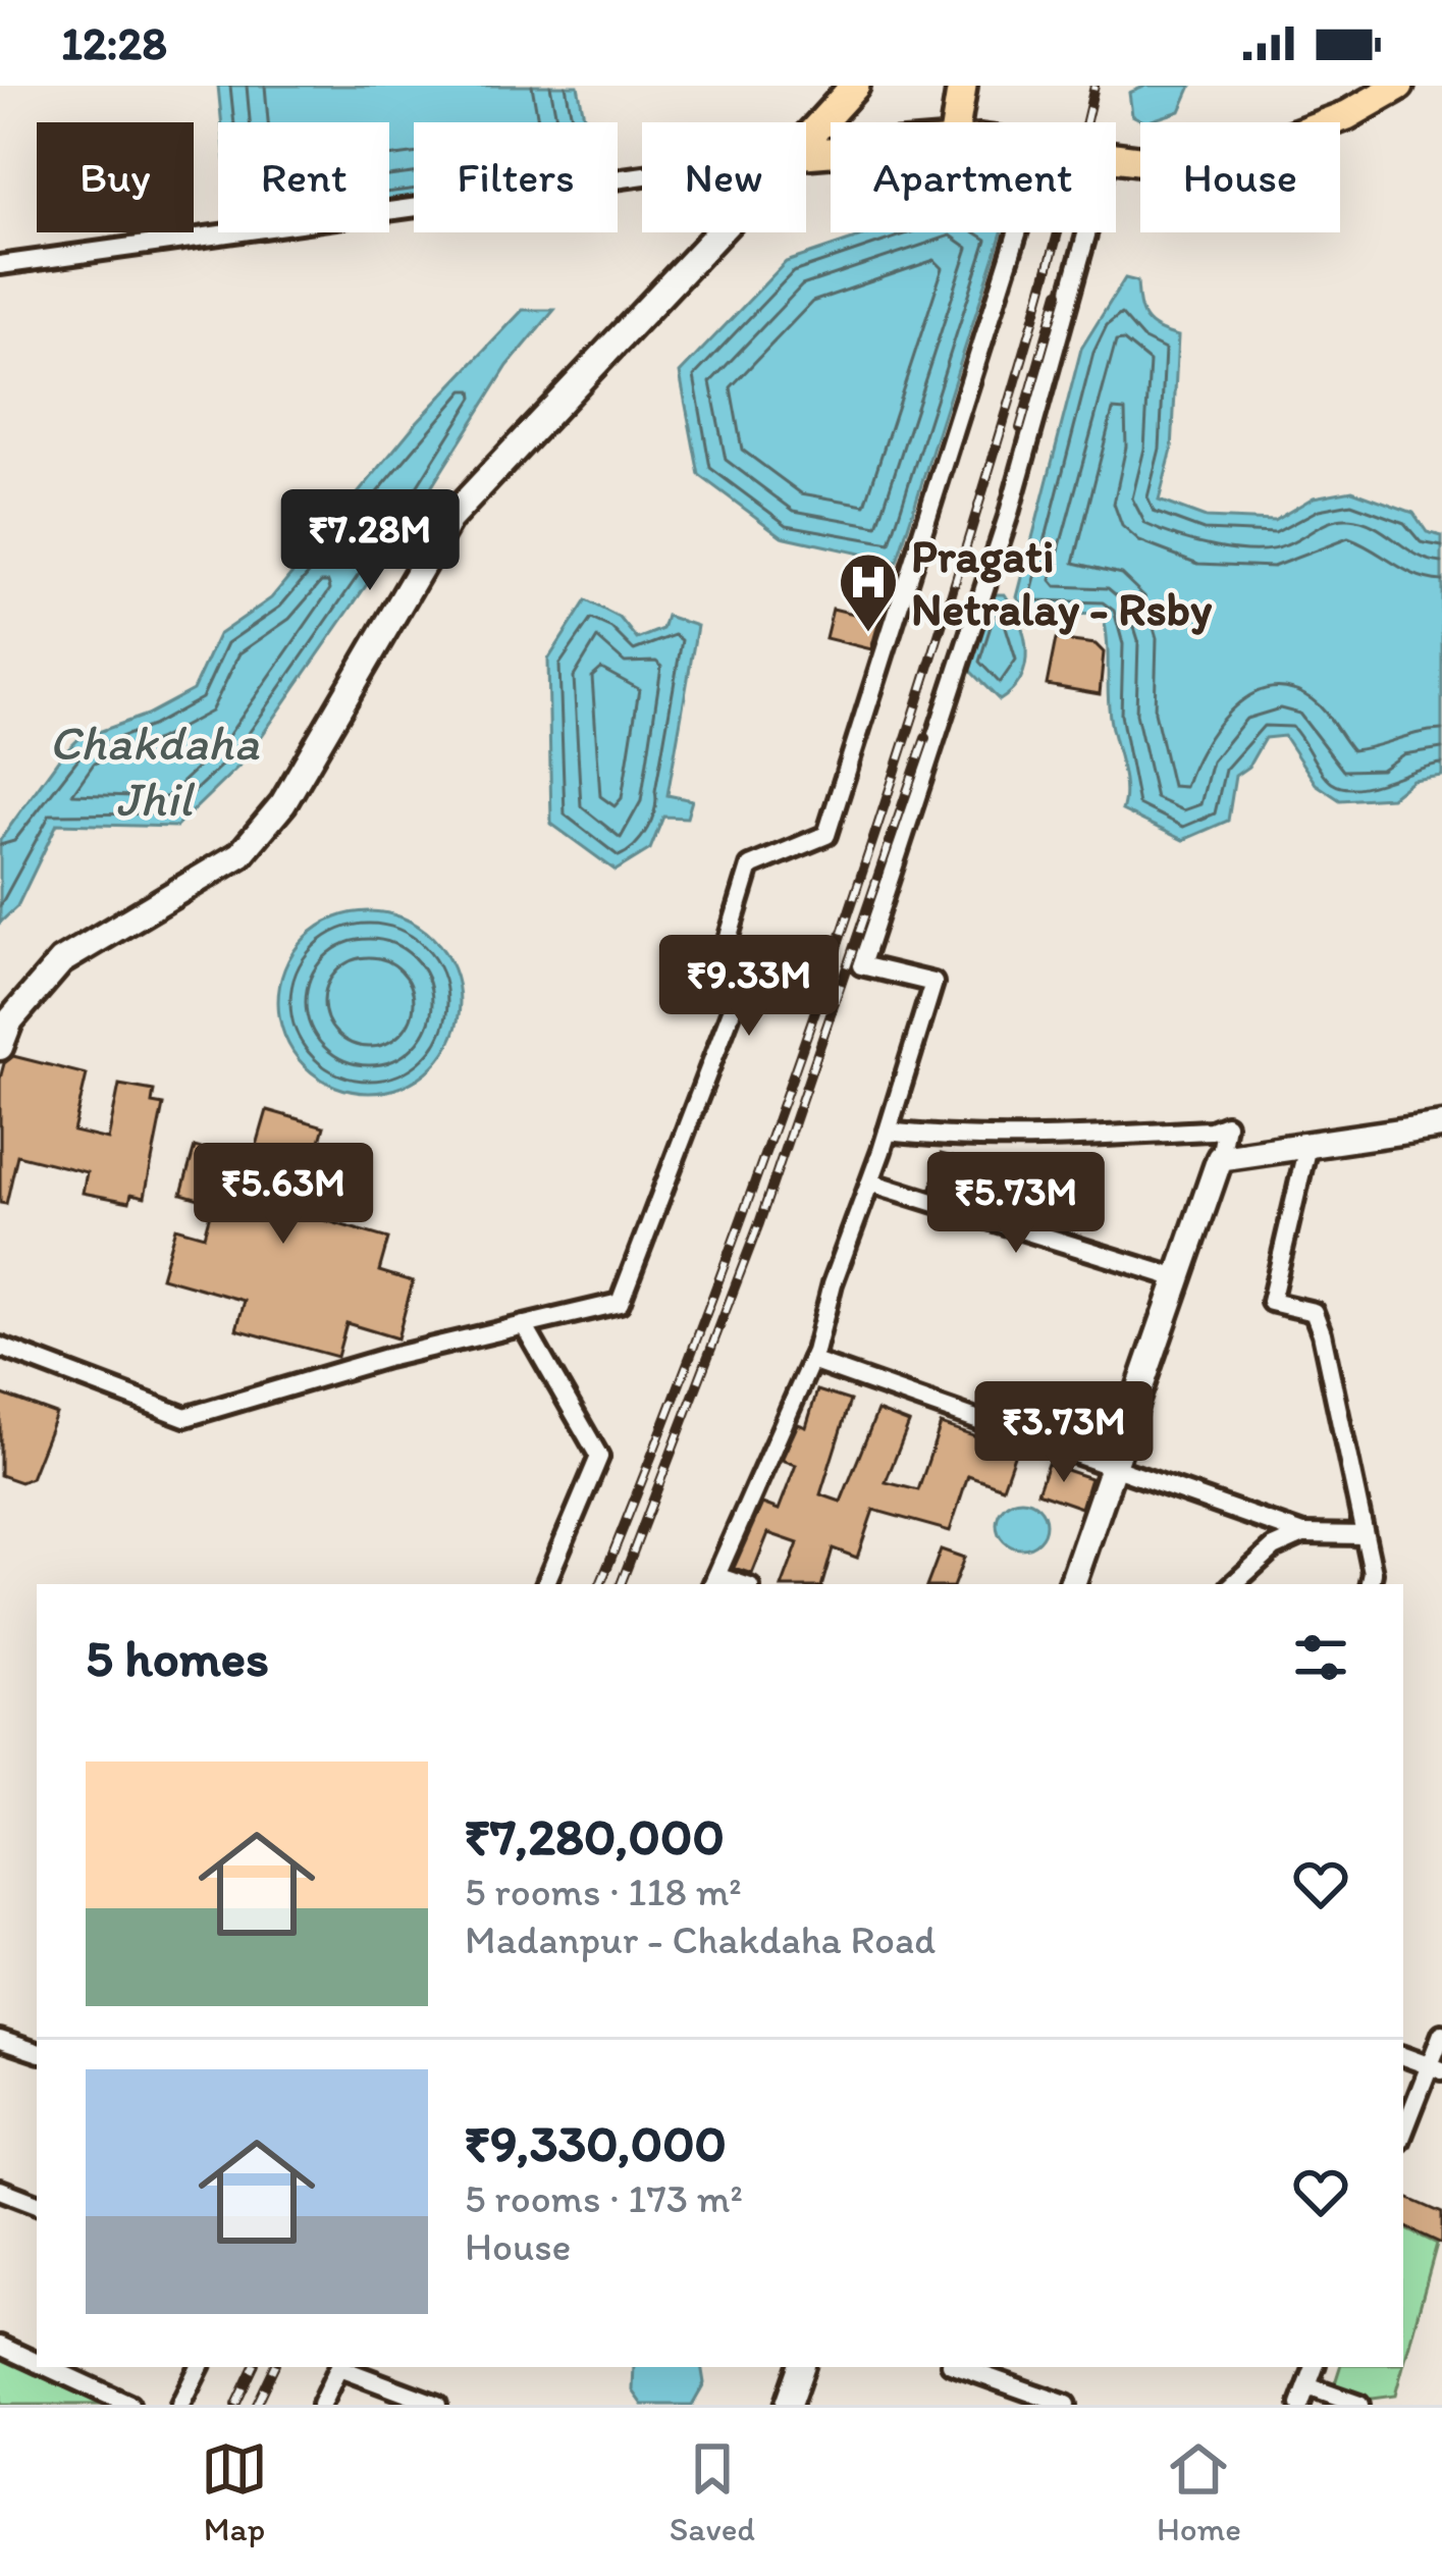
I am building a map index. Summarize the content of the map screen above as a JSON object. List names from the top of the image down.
{
  "water": ["Chakdaha Jhil"],
  "places": {
    "hospital": ["Pragati Netralay - Rsby"]
  },
  "page": {
    "status": "12:28",
    "chip": [
      "Buy",
      "Rent",
      "Filters",
      "New",
      "Apartment",
      "House"
    ],
    "price": [
      "₹7.28M",
      "₹9.33M",
      "₹5.63M",
      "₹5.73M",
      "₹3.73M"
    ],
    "heading": "5 homes",
    "list": [
      {
        "name": "₹7,280,000",
        "note": "5 rooms · 118 m² · Madanpur - Chakdaha Road"
      },
      {
        "name": "₹9,330,000",
        "note": "5 rooms · 173 m² · House"
      }
    ],
    "tabs": ["Map", "Saved", "Home"]
  }
}
